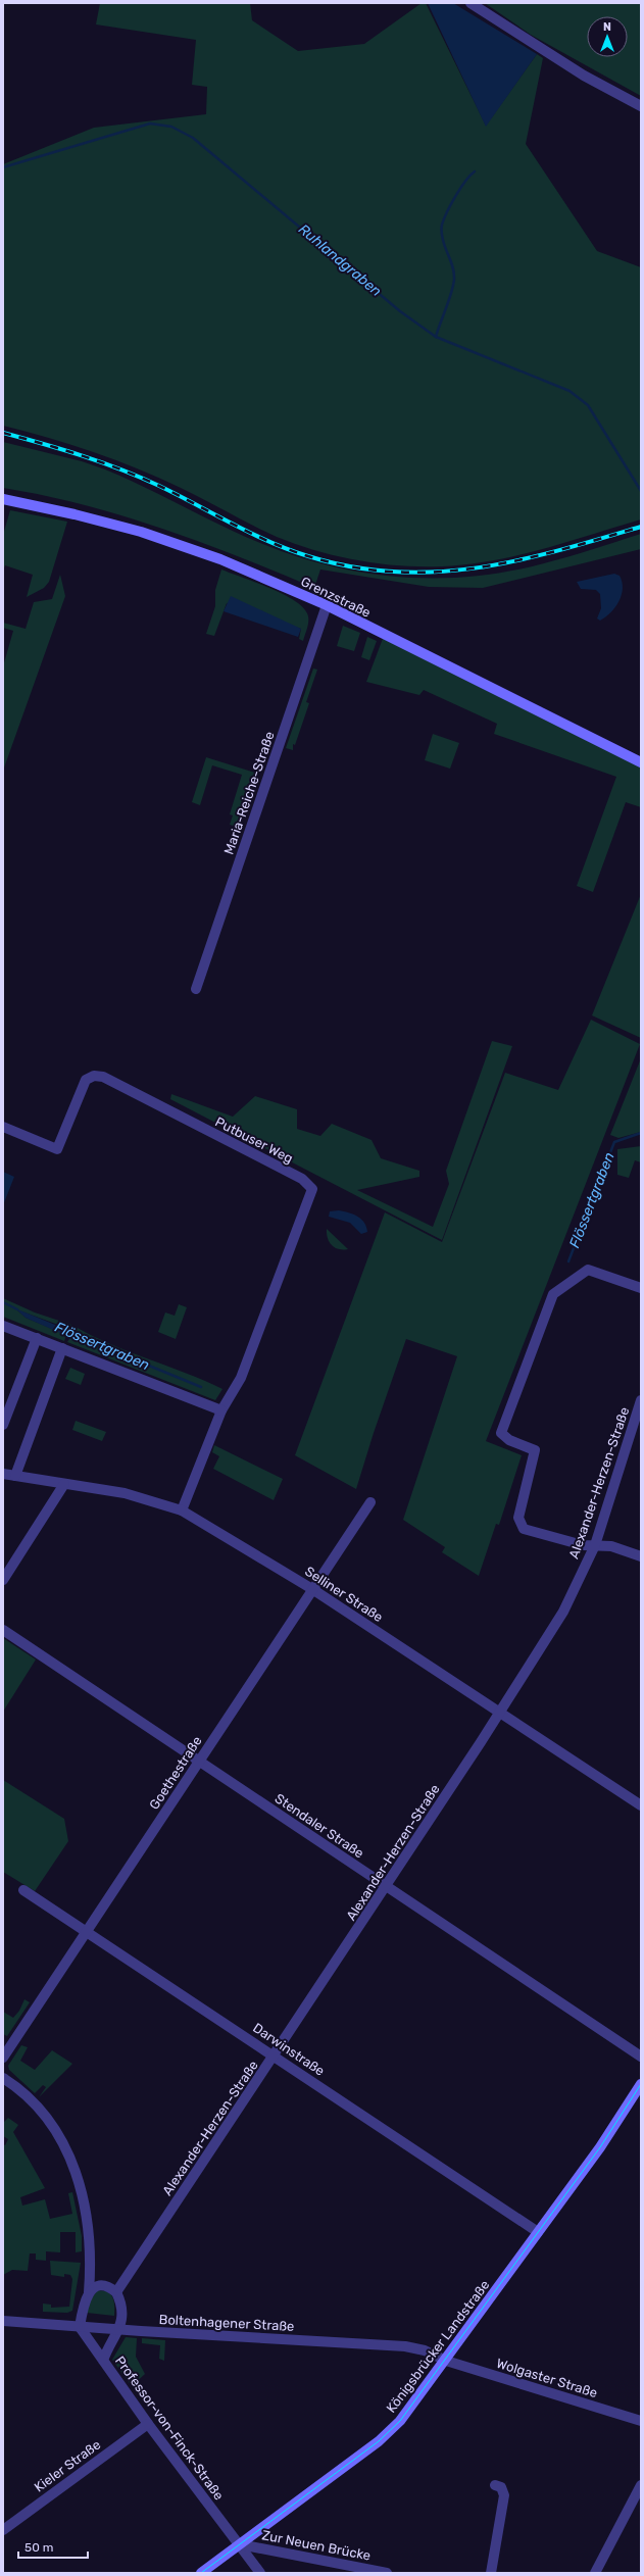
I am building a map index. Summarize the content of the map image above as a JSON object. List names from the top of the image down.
{
  "streets": {
    "main road": ["Grenzstraße", "Königsbrücker Landstraße"],
    "street": [
      "Maria-Reiche-Straße",
      "Putbuser Weg",
      "Alexander-Herzen-Straße",
      "Selliner Straße",
      "Goethestraße",
      "Stendaler Straße",
      "Darwinstraße",
      "Boltenhagener Straße",
      "Wolgaster Straße",
      "Professor-von-Finck-Straße",
      "Kieler Straße",
      "Zur Neuen Brücke"
    ]
  },
  "crossings": [
    ["Grenzstraße", "Maria-Reiche-Straße"],
    ["Alexander-Herzen-Straße", "Selliner Straße"],
    ["Alexander-Herzen-Straße", "Stendaler Straße"],
    ["Alexander-Herzen-Straße", "Darwinstraße"],
    ["Selliner Straße", "Goethestraße"],
    ["Goethestraße", "Stendaler Straße"],
    ["Goethestraße", "Darwinstraße"],
    ["Darwinstraße", "Königsbrücker Landstraße"],
    ["Boltenhagener Straße", "Königsbrücker Landstraße"],
    ["Boltenhagener Straße", "Wolgaster Straße"],
    ["Boltenhagener Straße", "Professor-von-Finck-Straße"],
    ["Königsbrücker Landstraße", "Wolgaster Straße"],
    ["Königsbrücker Landstraße", "Professor-von-Finck-Straße"],
    ["Königsbrücker Landstraße", "Zur Neuen Brücke"],
    ["Professor-von-Finck-Straße", "Kieler Straße"],
    ["Professor-von-Finck-Straße", "Zur Neuen Brücke"]
  ],
  "water": ["Ruhlandgraben", "Flössertgraben"],
  "scale_bar": "50 m",
  "north": "top"
}
